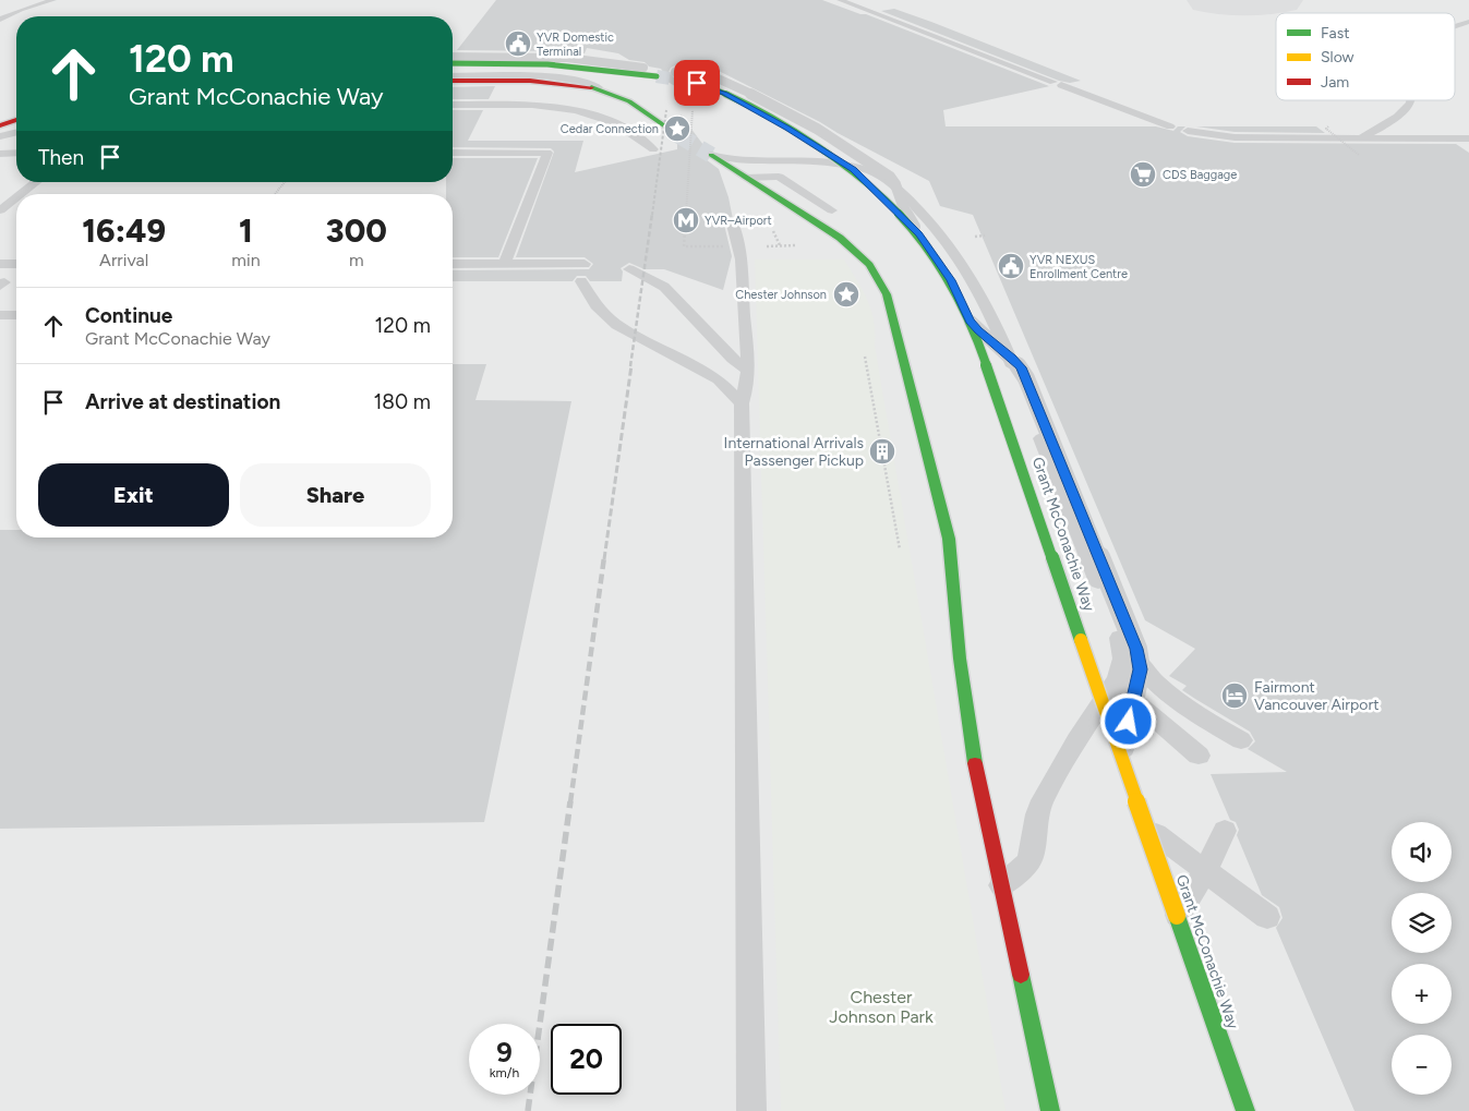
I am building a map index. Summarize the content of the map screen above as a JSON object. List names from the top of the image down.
{
  "streets": {
    "main road": ["Grant McConachie Way"]
  },
  "parks": ["Chester Johnson Park"],
  "places": {
    "public building": ["YVR Domestic Terminal", "YVR NEXUS Enrollment Centre"],
    "place": ["Cedar Connection", "Chester Johnson"],
    "supermarket": ["CDS Baggage"],
    "metro station": ["YVR–Airport"],
    "building": ["International Arrivals Passenger Pickup"],
    "hotel": ["Fairmont Vancouver Airport"]
  },
  "legend": ["Fast", "Slow", "Jam"],
  "page": {
    "turn": ["120 m", "Grant McConachie Way"],
    "then": "Then",
    "eta": [
      "16:49",
      "Arrival",
      "1",
      "min",
      "300",
      "m"
    ],
    "list": [
      {
        "name": "Continue",
        "note": "Grant McConachie Way",
        "value": "120 m"
      },
      {
        "name": "Arrive at destination",
        "value": "180 m"
      }
    ],
    "buttons": ["Exit", "Share"],
    "map_buttons": ["+", "−"],
    "speed": "9 km/h",
    "limit": "20"
  }
}
